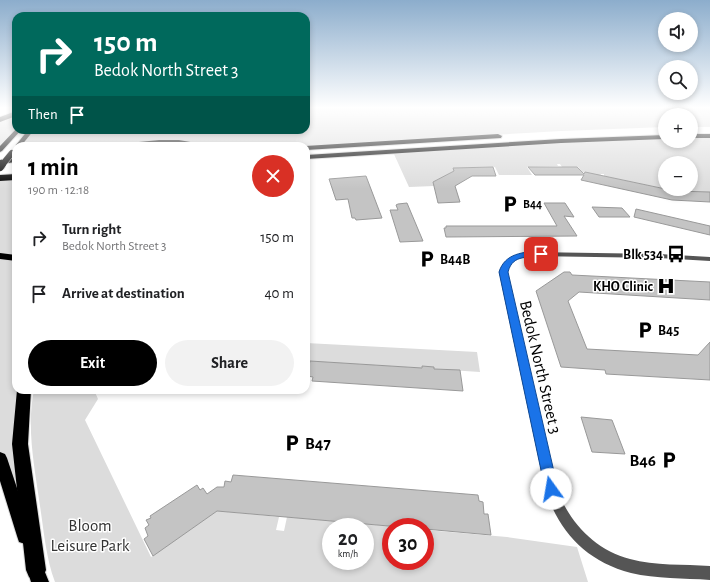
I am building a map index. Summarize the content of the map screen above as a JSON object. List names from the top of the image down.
{
  "streets": {
    "street": ["Bedok North Street 3"]
  },
  "parks": ["Bloom Leisure Park"],
  "places": {
    "parking": [
      "B44",
      "B44B",
      "B45",
      "B47",
      "B46"
    ],
    "bus stop": ["Blk 534"],
    "hospital": ["KHO Clinic"]
  },
  "page": {
    "map_buttons": ["+", "−"],
    "turn": ["150 m", "Bedok North Street 3"],
    "then": "Then",
    "heading": ["1 min", "190 m · 12:18"],
    "list": [
      {
        "name": "Turn right",
        "note": "Bedok North Street 3",
        "value": "150 m"
      },
      {
        "name": "Arrive at destination",
        "value": "40 m"
      }
    ],
    "buttons": ["Exit", "Share"],
    "speed": "20 km/h",
    "limit": "30"
  }
}
